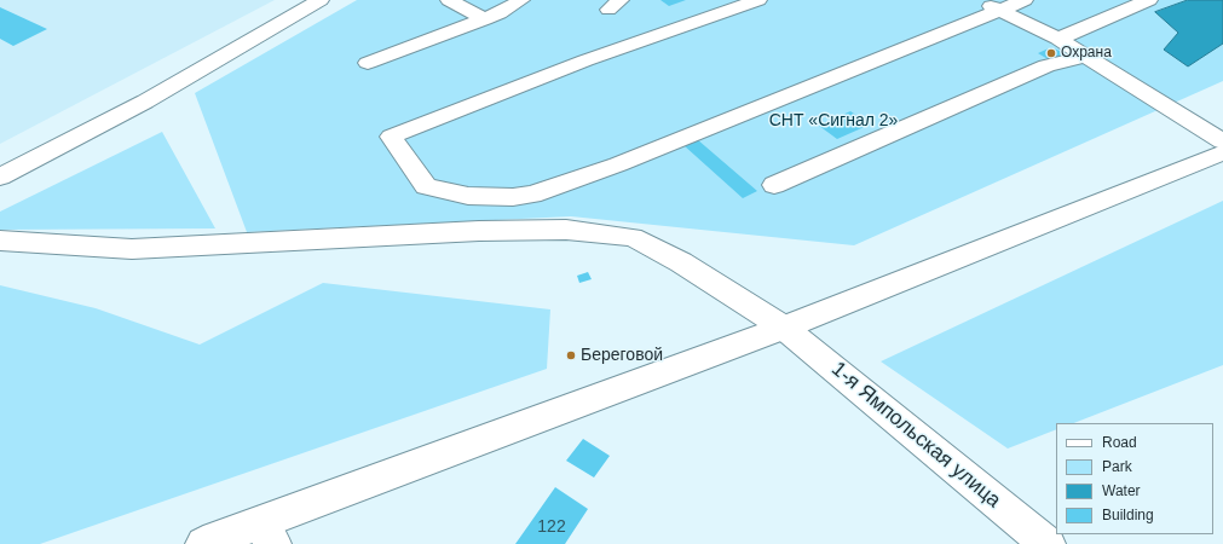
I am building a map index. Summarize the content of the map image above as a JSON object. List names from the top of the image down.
{
  "streets": {
    "main road": ["1-я Ямпольская улица"]
  },
  "parks": ["СНТ «Сигнал 2»"],
  "places": ["Охрана", "Береговой"],
  "house_numbers": ["122"],
  "legend": [
    "Road",
    "Park",
    "Water",
    "Building"
  ]
}
